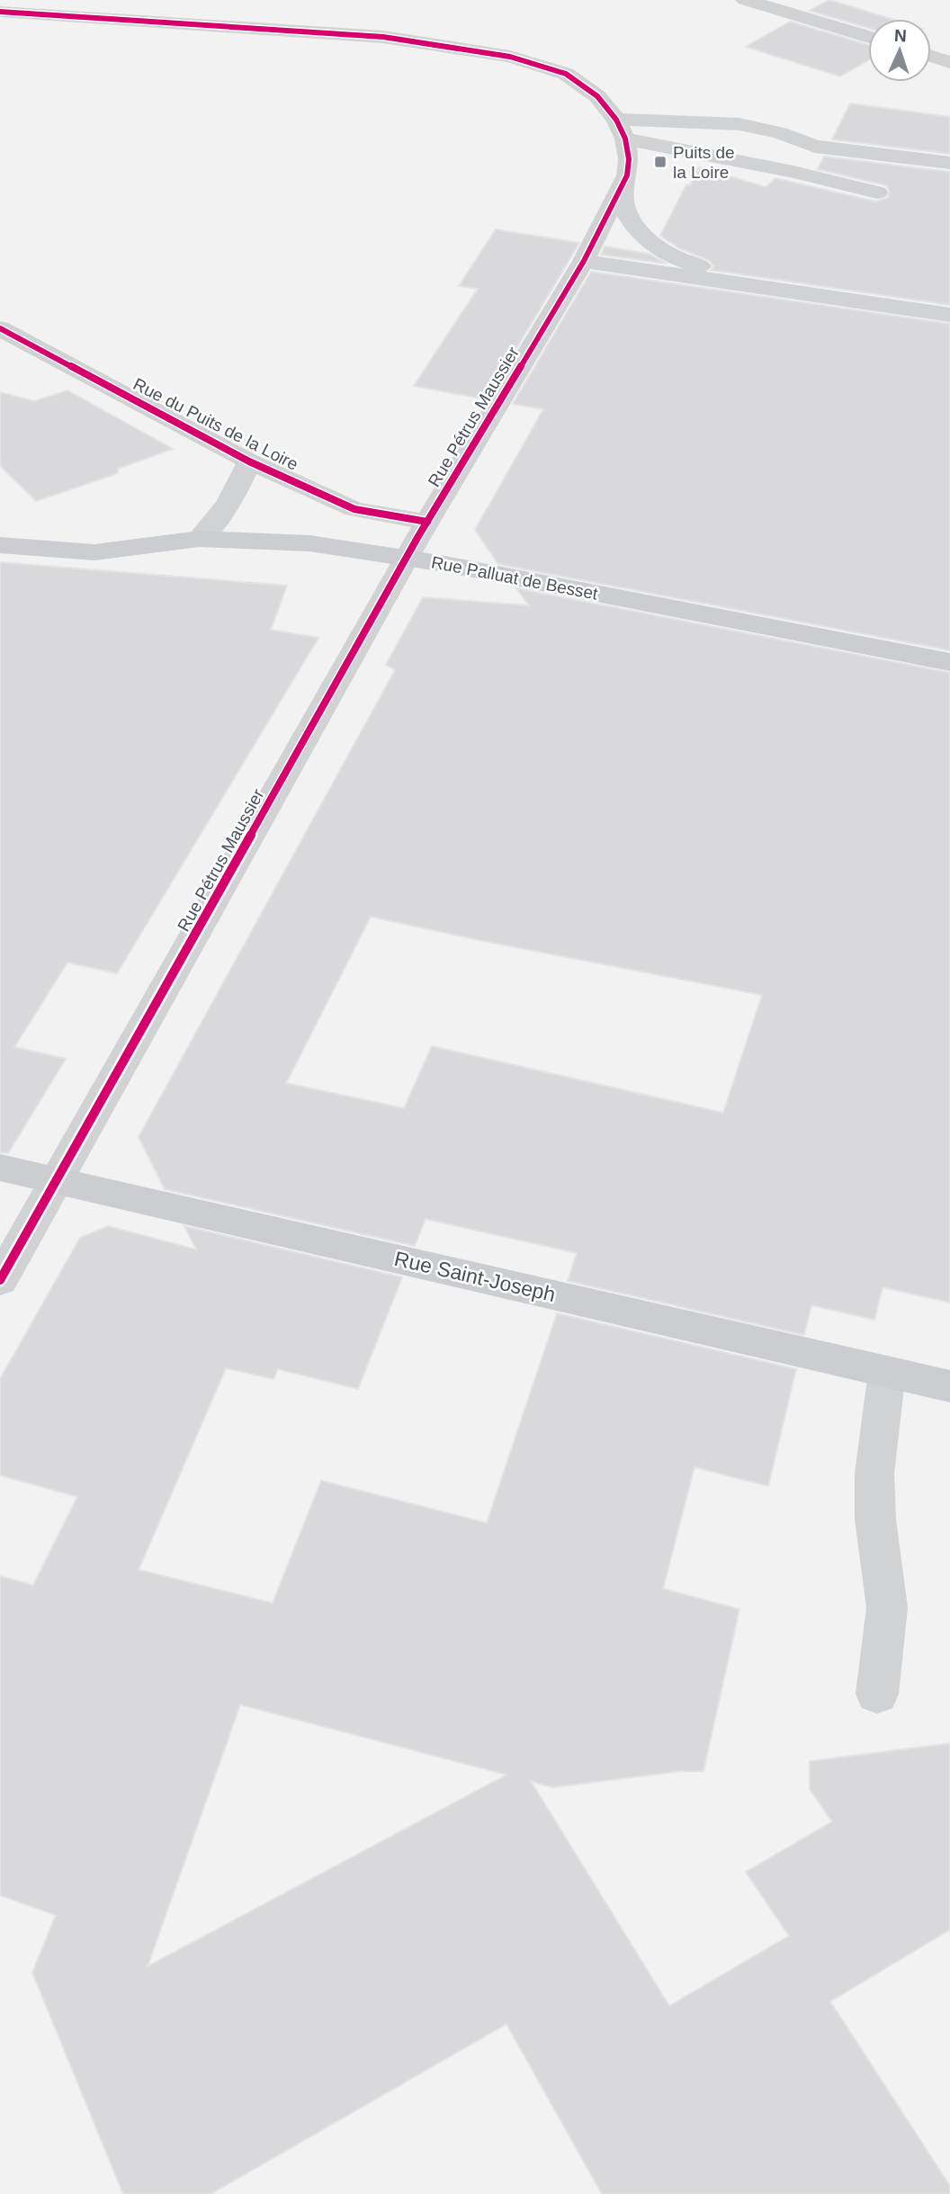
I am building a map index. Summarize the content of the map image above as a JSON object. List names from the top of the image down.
{
  "streets": {
    "main road": ["Rue Palluat de Besset", "Rue Saint-Joseph"],
    "street": ["Rue Pétrus Maussier", "Rue du Puits de la Loire"]
  },
  "crossings": [
    ["Rue Pétrus Maussier", "Rue du Puits de la Loire"],
    ["Rue Pétrus Maussier", "Rue Palluat de Besset"],
    ["Rue Pétrus Maussier", "Rue Saint-Joseph"]
  ],
  "places": {
    "transit": ["Puits de la Loire"]
  },
  "north": "top"
}
